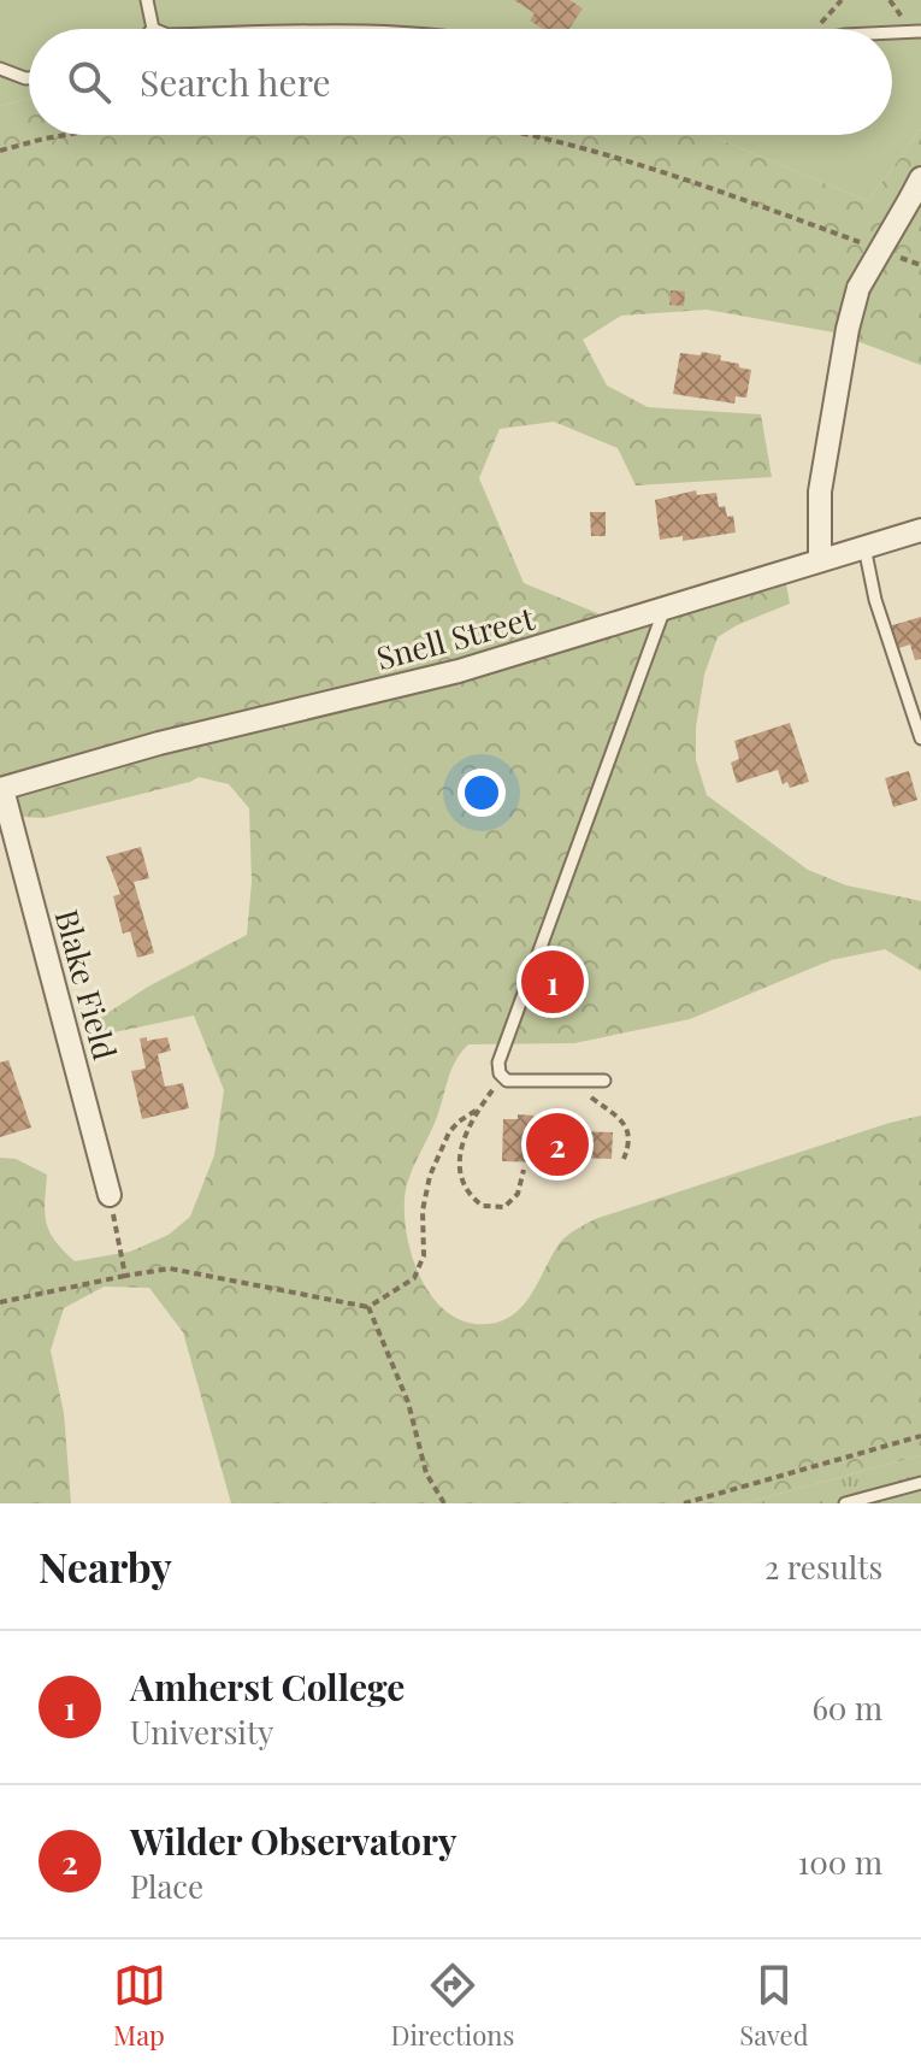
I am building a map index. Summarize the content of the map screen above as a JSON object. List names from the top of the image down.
{
  "streets": {
    "street": ["Snell Street", "Blake Field"]
  },
  "crossings": [
    ["Snell Street", "Blake Field"]
  ],
  "page": {
    "search": "Search here",
    "pins": ["1", "2"],
    "heading": ["Nearby", "2 results"],
    "list": [
      {
        "mark": "1",
        "name": "Amherst College",
        "note": "University",
        "value": "60 m"
      },
      {
        "mark": "2",
        "name": "Wilder Observatory",
        "note": "Place",
        "value": "100 m"
      }
    ],
    "nav": ["Map", "Directions", "Saved"]
  }
}
